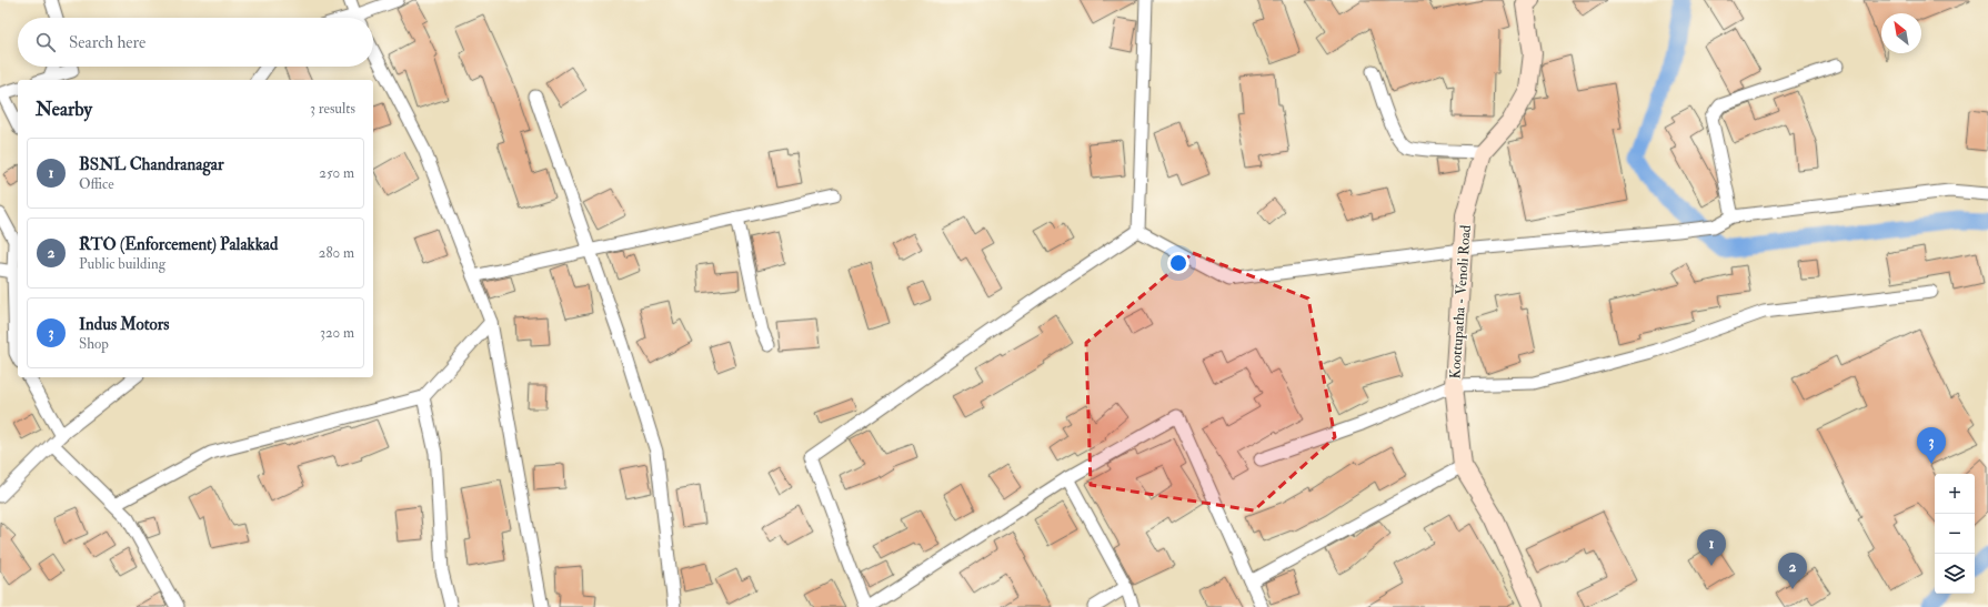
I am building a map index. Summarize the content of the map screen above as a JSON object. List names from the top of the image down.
{
  "streets": {
    "street": ["Koottupatha - Venoli Road"]
  },
  "north": "top left",
  "page": {
    "search": "Search here",
    "heading": ["Nearby", "3 results"],
    "list": [
      {
        "mark": "1",
        "name": "BSNL Chandranagar",
        "note": "Office",
        "value": "250 m"
      },
      {
        "mark": "2",
        "name": "RTO (Enforcement) Palakkad",
        "note": "Public building",
        "value": "280 m"
      },
      {
        "mark": "3",
        "name": "Indus Motors",
        "note": "Shop",
        "value": "320 m"
      }
    ],
    "pins": ["3", "1", "2"],
    "map_buttons": ["+", "−"]
  }
}
